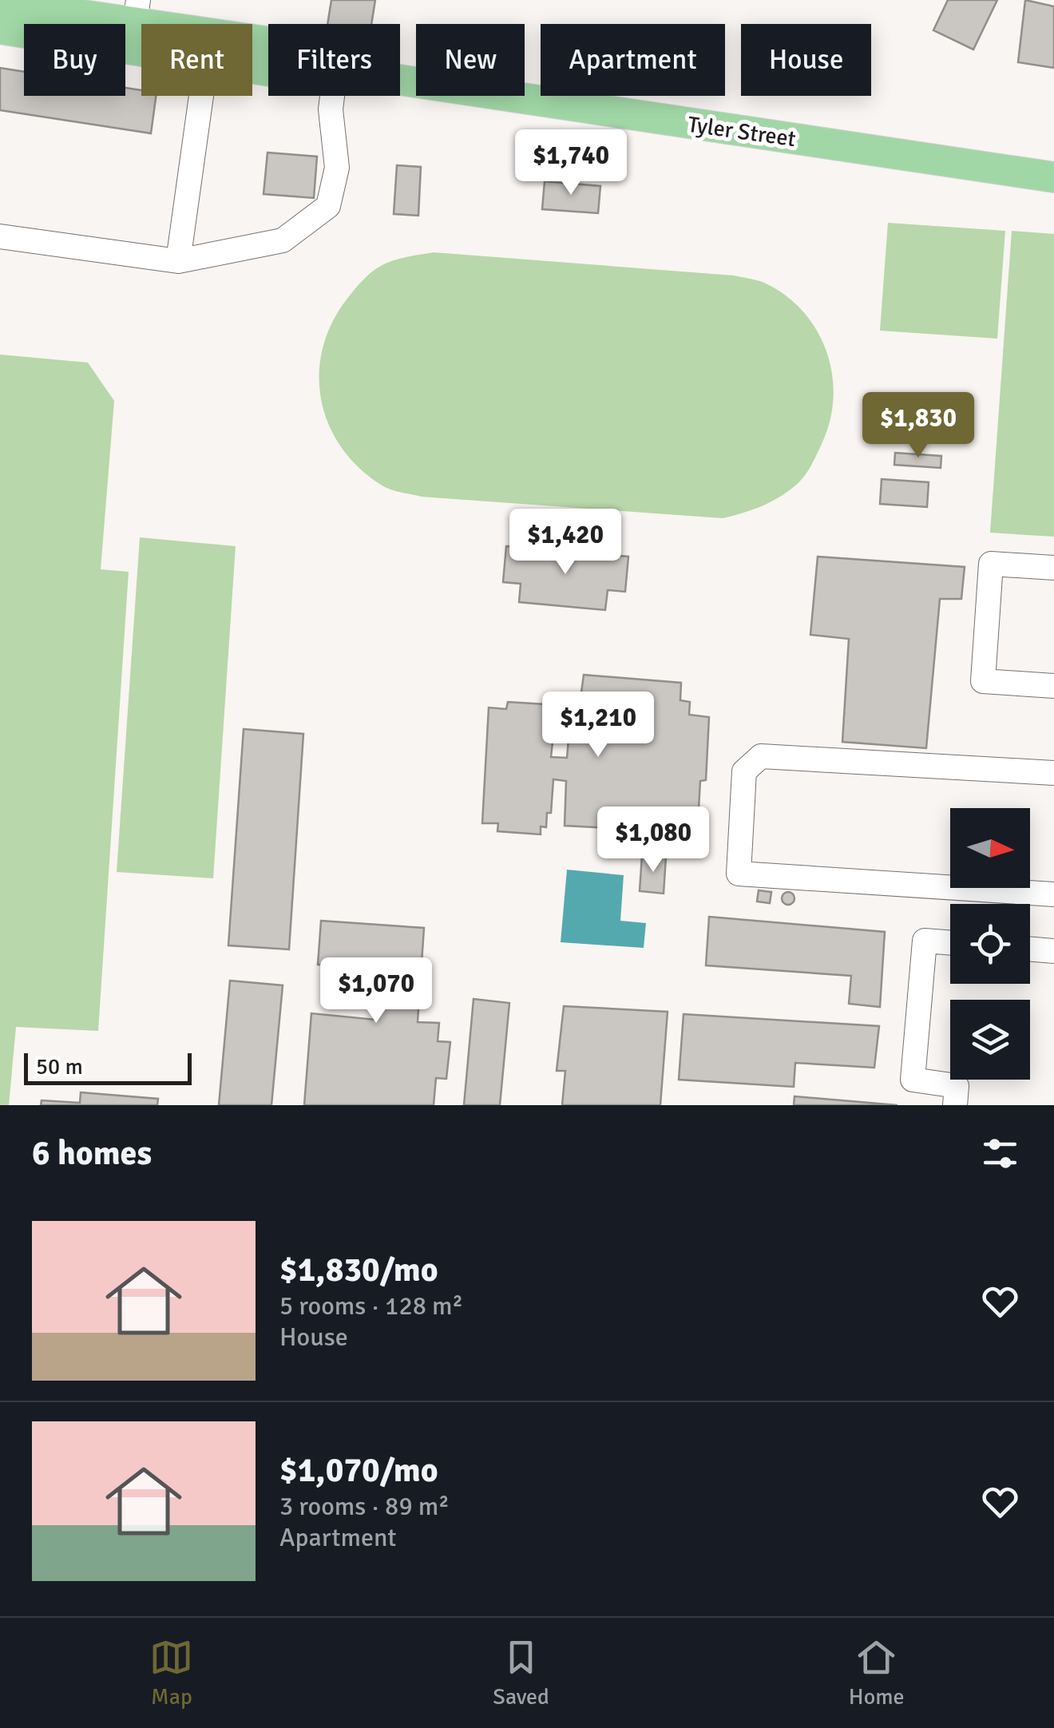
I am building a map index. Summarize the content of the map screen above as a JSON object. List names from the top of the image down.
{
  "streets": {
    "main road": ["Tyler Street"]
  },
  "scale_bar": "50 m",
  "north": "right",
  "page": {
    "chip": [
      "Buy",
      "Rent",
      "Filters",
      "New",
      "Apartment",
      "House"
    ],
    "price": [
      "$1,740",
      "$1,830",
      "$1,420",
      "$1,210",
      "$1,080",
      "$1,070"
    ],
    "scale": "50 m",
    "heading": "6 homes",
    "list": [
      {
        "name": "$1,830/mo",
        "note": "5 rooms · 128 m² · House"
      },
      {
        "name": "$1,070/mo",
        "note": "3 rooms · 89 m² · Apartment"
      }
    ],
    "tabs": ["Map", "Saved", "Home"]
  }
}
